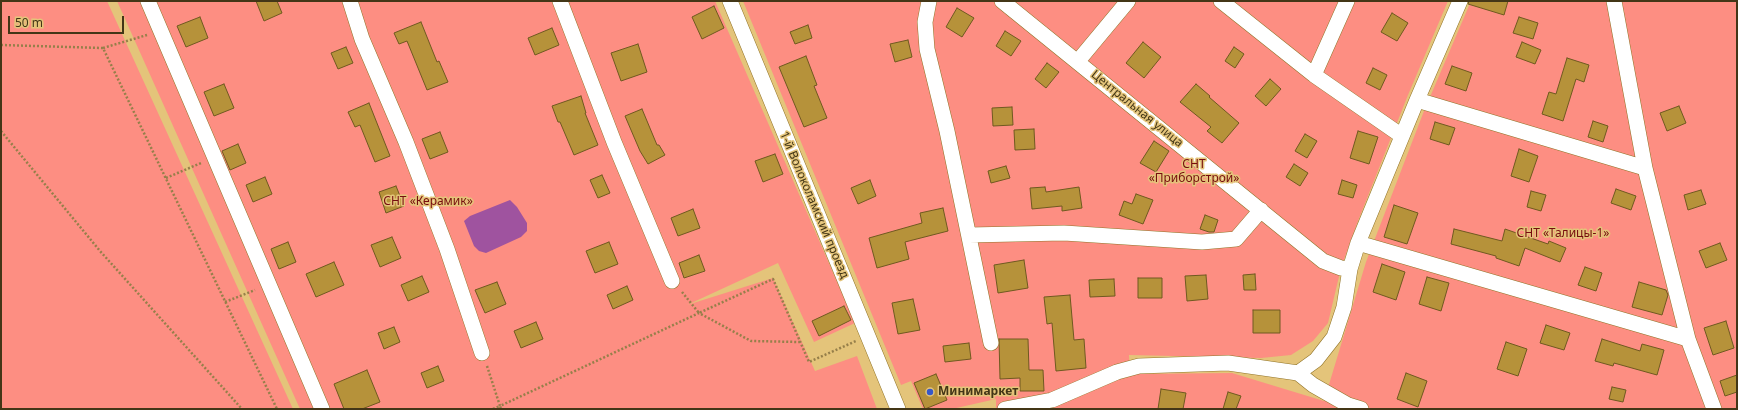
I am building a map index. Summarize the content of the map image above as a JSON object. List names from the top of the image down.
{
  "streets": {
    "street": ["Центральная улица", "1-й Волоколамский проезд"]
  },
  "parks": ["СНТ «Приборстрой»", "СНТ «Керамик»", "СНТ «Талицы-1»"],
  "places": ["Минимаркет"],
  "scale_bar": "50 m"
}
